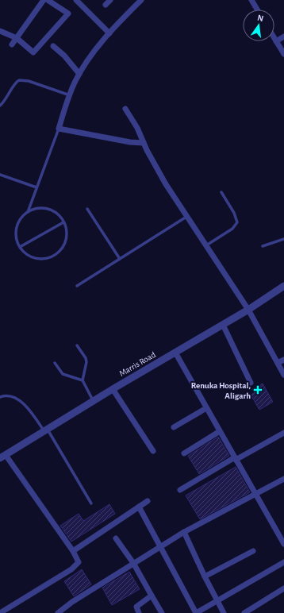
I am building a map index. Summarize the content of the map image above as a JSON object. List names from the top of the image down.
{
  "streets": {
    "street": ["Marris Road"]
  },
  "places": {
    "health": ["Renuka Hospital, Aligarh"]
  },
  "north": "top"
}
